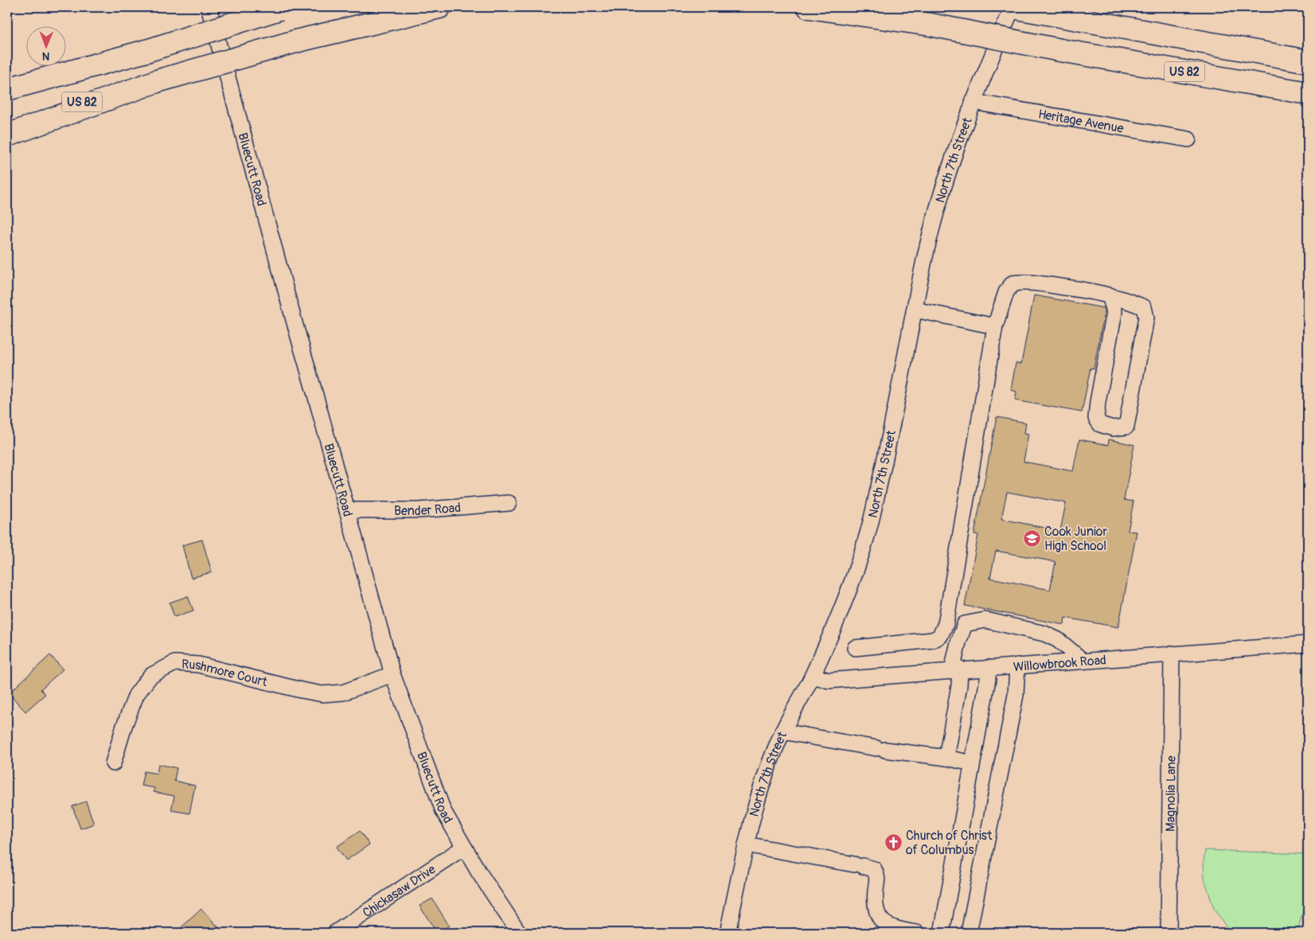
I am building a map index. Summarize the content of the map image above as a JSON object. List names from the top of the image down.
{
  "streets": {
    "highway": ["US 82"],
    "street": [
      "Heritage Avenue",
      "North 7th Street",
      "Bluecutt Road",
      "Bender Road",
      "Willowbrook Road",
      "Rushmore Court",
      "Magnolia Lane",
      "Chickasaw Drive"
    ]
  },
  "crossings": [
    ["US 82", "North 7th Street"],
    ["Heritage Avenue", "North 7th Street"],
    ["North 7th Street", "Willowbrook Road"],
    ["Bluecutt Road", "Bender Road"],
    ["Bluecutt Road", "Rushmore Court"],
    ["Bluecutt Road", "Chickasaw Drive"],
    ["Willowbrook Road", "Magnolia Lane"]
  ],
  "places": {
    "school or university": ["Cook Junior High School"],
    "church": ["Church of Christ of Columbus"]
  },
  "north": "bottom"
}
